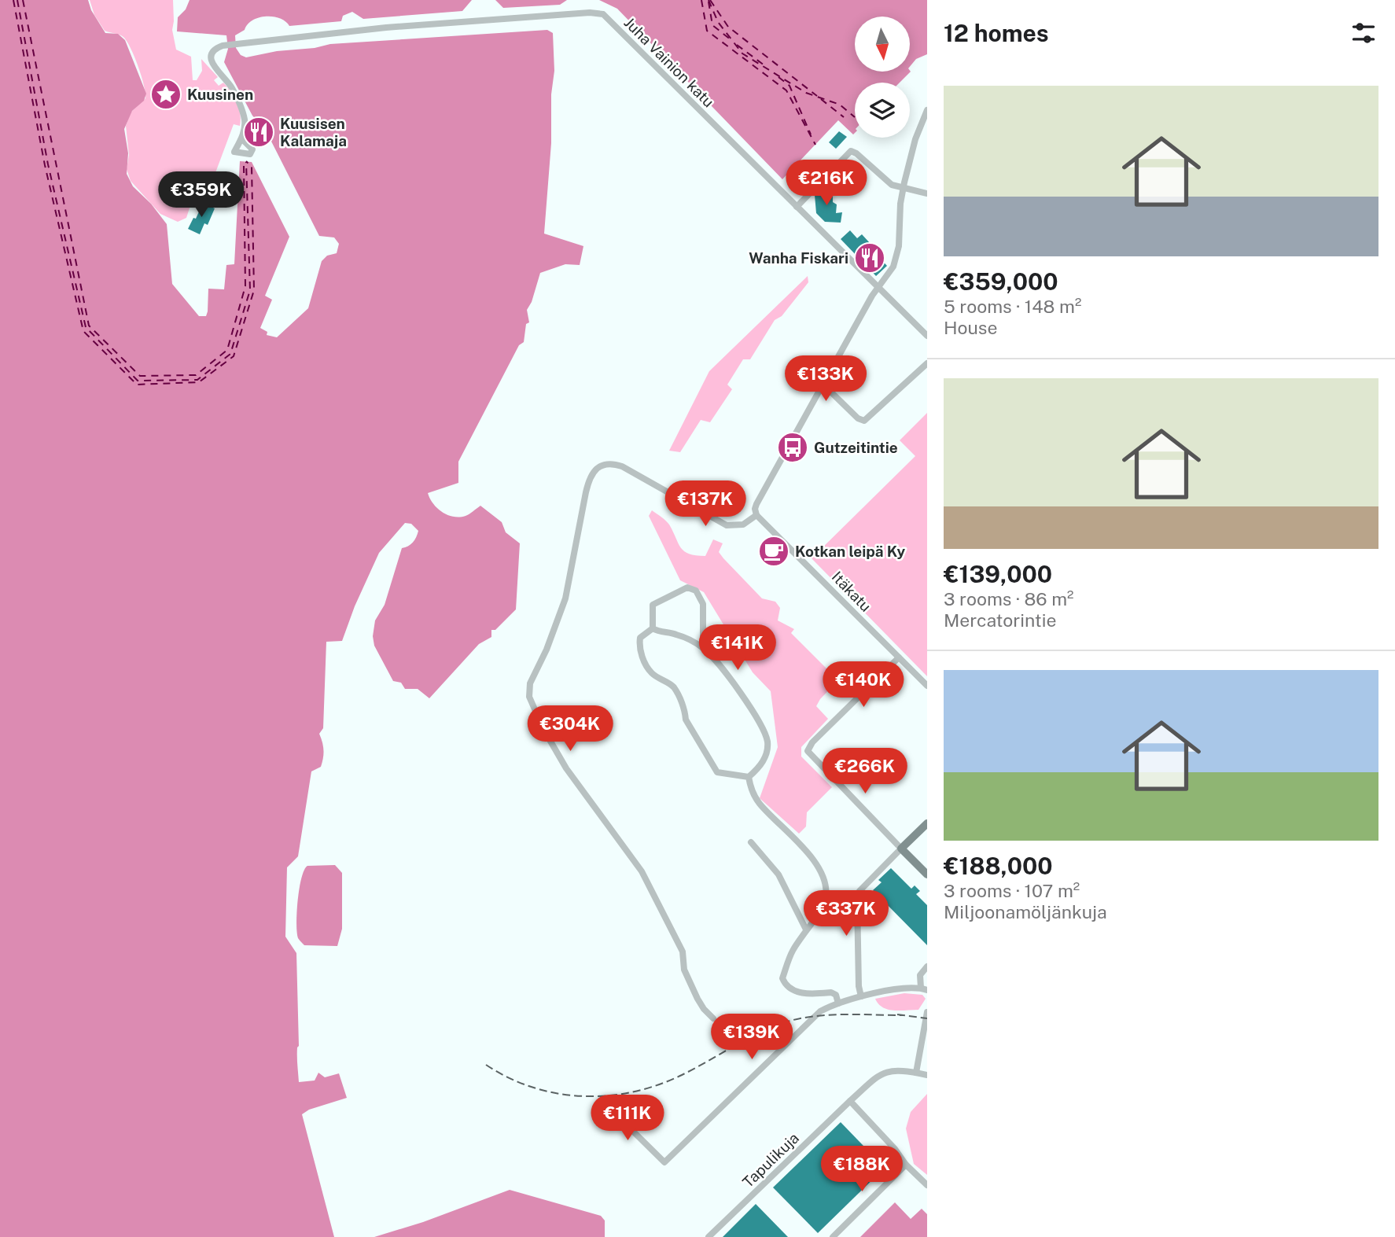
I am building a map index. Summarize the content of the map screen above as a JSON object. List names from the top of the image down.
{
  "streets": {
    "street": ["Juha Vainion katu", "Itäkatu", "Tapulikuja"]
  },
  "places": {
    "place": ["Kuusinen"],
    "restaurant": ["Kuusisen Kalamaja", "Wanha Fiskari"],
    "bus stop": ["Gutzeitintie"],
    "cafe": ["Kotkan leipä Ky"]
  },
  "north": "bottom",
  "page": {
    "heading": "12 homes",
    "list": [
      {
        "name": "€359,000",
        "note": "5 rooms · 148 m² · House"
      },
      {
        "name": "€139,000",
        "note": "3 rooms · 86 m² · Mercatorintie"
      },
      {
        "name": "€188,000",
        "note": "3 rooms · 107 m² · Miljoonamöljänkuja"
      }
    ],
    "price": [
      "€216K",
      "€359K",
      "€133K",
      "€137K",
      "€141K",
      "€140K",
      "€304K",
      "€266K",
      "€337K",
      "€139K",
      "€111K",
      "€188K"
    ]
  }
}
